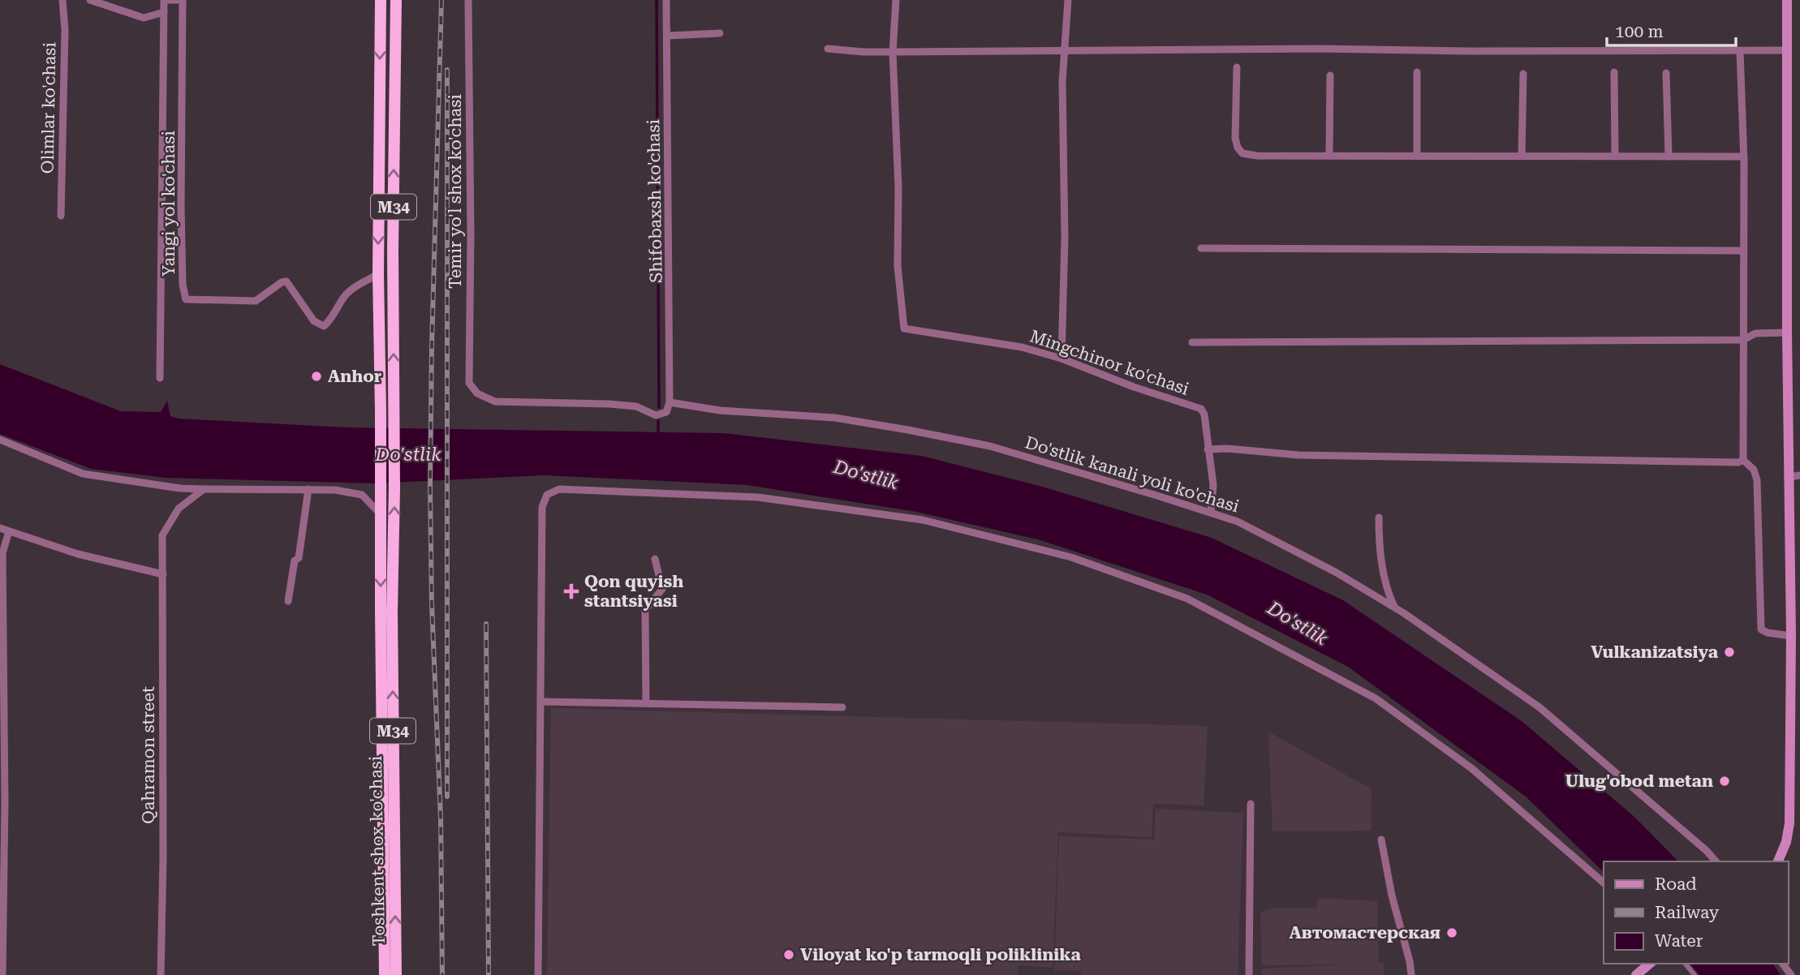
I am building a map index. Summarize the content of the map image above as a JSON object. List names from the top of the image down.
{
  "streets": {
    "highway": ["M34", "Toshkent shox ko'chasi"],
    "street": [
      "Olimlar ko'chasi",
      "Temir yo'l shox ko'chasi",
      "Shifobaxsh ko'chasi",
      "Yangi yol ko'chasi",
      "Mingchinor ko'chasi",
      "Do'stlik kanali yoli ko'chasi",
      "Qahramon street"
    ]
  },
  "crossings": [
    ["Temir yo'l shox ko'chasi", "Shifobaxsh ko'chasi"],
    ["Temir yo'l shox ko'chasi", "Do'stlik kanali yoli ko'chasi"],
    ["Shifobaxsh ko'chasi", "Do'stlik kanali yoli ko'chasi"],
    ["Yangi yol ko'chasi", "M34"],
    ["Yangi yol ko'chasi", "Toshkent shox ko'chasi"],
    ["M34", "Toshkent shox ko'chasi"],
    ["Mingchinor ko'chasi", "Do'stlik kanali yoli ko'chasi"]
  ],
  "water": ["Do'stlik"],
  "places": {
    "other": [
      "Anhor",
      "Vulkanizatsiya",
      "Ulug'obod metan",
      "Автомастерская",
      "Viloyat ko'p tarmoqli poliklinika"
    ],
    "health": ["Qon quyish stantsiyasi"]
  },
  "legend": ["Road", "Railway", "Water"],
  "scale_bar": "100 m"
}
